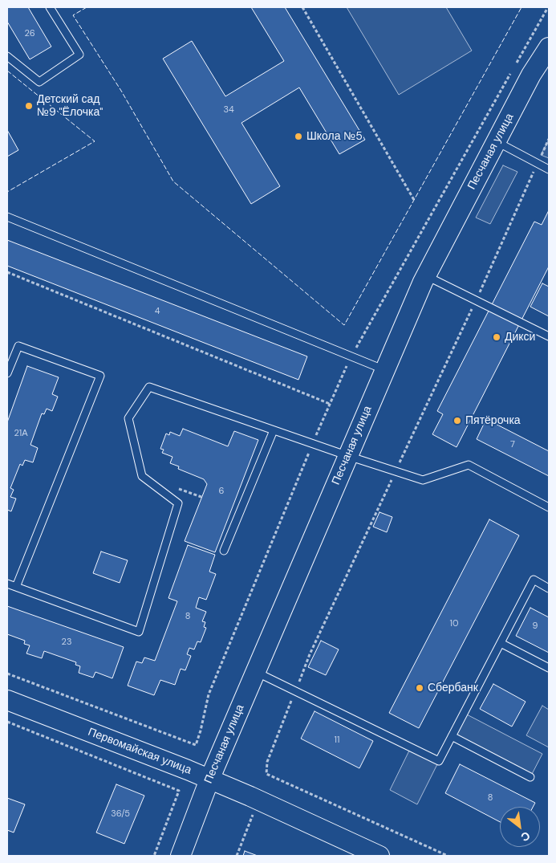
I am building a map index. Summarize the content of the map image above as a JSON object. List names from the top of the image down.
{
  "streets": {
    "street": ["Песчаная улица", "Первомайская улица"]
  },
  "crossings": [
    ["Песчаная улица", "Первомайская улица"]
  ],
  "places": [
    "Детский сад №9 \"Ёлочка\"",
    "Школа №5",
    "Дикси",
    "Пятёрочка",
    "Сбербанк"
  ],
  "house_numbers": [
    "26",
    "34",
    "4",
    "21А",
    "7",
    "6",
    "8",
    "10",
    "9",
    "23",
    "11",
    "8",
    "36/5"
  ],
  "north": "bottom right"
}
